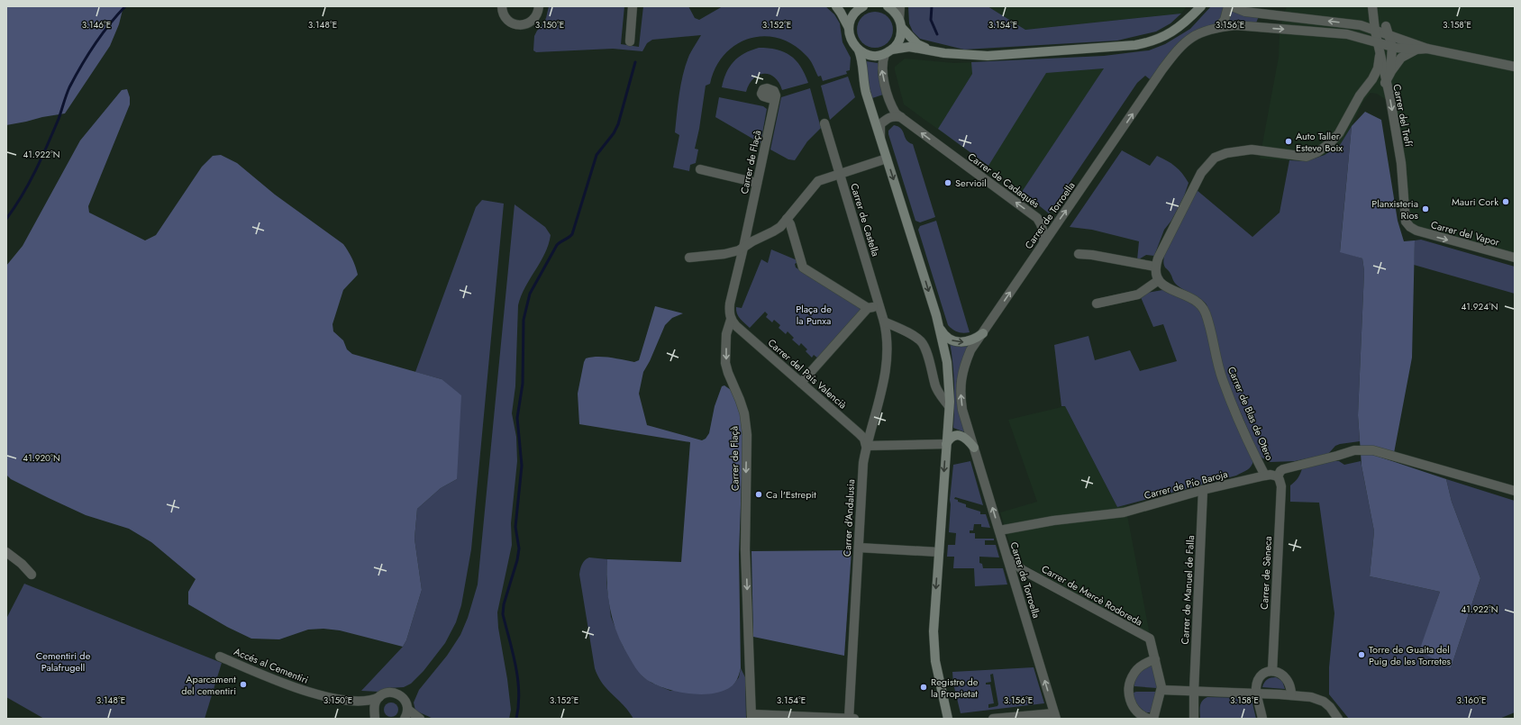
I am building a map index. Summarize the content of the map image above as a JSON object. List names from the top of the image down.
{
  "streets": {
    "street": [
      "Carrer del Trefí",
      "Carrer de Flaçà",
      "Carrer de Cadaqués",
      "Carrer de Torroella",
      "Carrer de Castella",
      "Carrer del Vapor",
      "Carrer del País Valencià",
      "Carrer de Blas de Otero",
      "Carrer de Pío Baroja",
      "Carrer d'Andalusia",
      "Carrer de Sèneca",
      "Carrer de Manuel de Falla",
      "Carrer de Mercè Rodoreda",
      "Accés al Cementiri"
    ]
  },
  "crossings": [
    ["Carrer del Trefí", "Carrer de Torroella"],
    ["Carrer del Trefí", "Carrer del Vapor"],
    ["Carrer de Flaçà", "Carrer del País Valencià"],
    ["Carrer de Cadaqués", "Carrer de Torroella"],
    ["Carrer de Torroella", "Carrer de Pío Baroja"],
    ["Carrer de Torroella", "Carrer de Mercè Rodoreda"],
    ["Carrer de Castella", "Carrer d'Andalusia"],
    ["Carrer del País Valencià", "Carrer d'Andalusia"],
    ["Carrer de Blas de Otero", "Carrer de Pío Baroja"],
    ["Carrer de Pío Baroja", "Carrer de Sèneca"],
    ["Carrer de Pío Baroja", "Carrer de Manuel de Falla"]
  ],
  "one_way": [
    "Carrer del Trefí",
    "Carrer de Flaçà",
    "Carrer de Torroella",
    "Carrer del Vapor"
  ],
  "parks": ["Plaça de la Punxa", "Cementiri de Palafrugell"],
  "places": [
    "Auto Taller Esteve Boix",
    "Servioil",
    "Mauri Cork",
    "Planxisteria Rios",
    "Ca l'Estrepit",
    "Torre de Guaita del Puig de les Torretes",
    "Aparcament del cementiri",
    "Registre de la Propietat"
  ],
  "coordinates": [
    "3.146°E",
    "3.148°E",
    "3.150°E",
    "3.152°E",
    "3.154°E",
    "3.156°E",
    "3.158°E",
    "41.922°N",
    "41.924°N",
    "41.920°N",
    "3.160°E"
  ]
}
